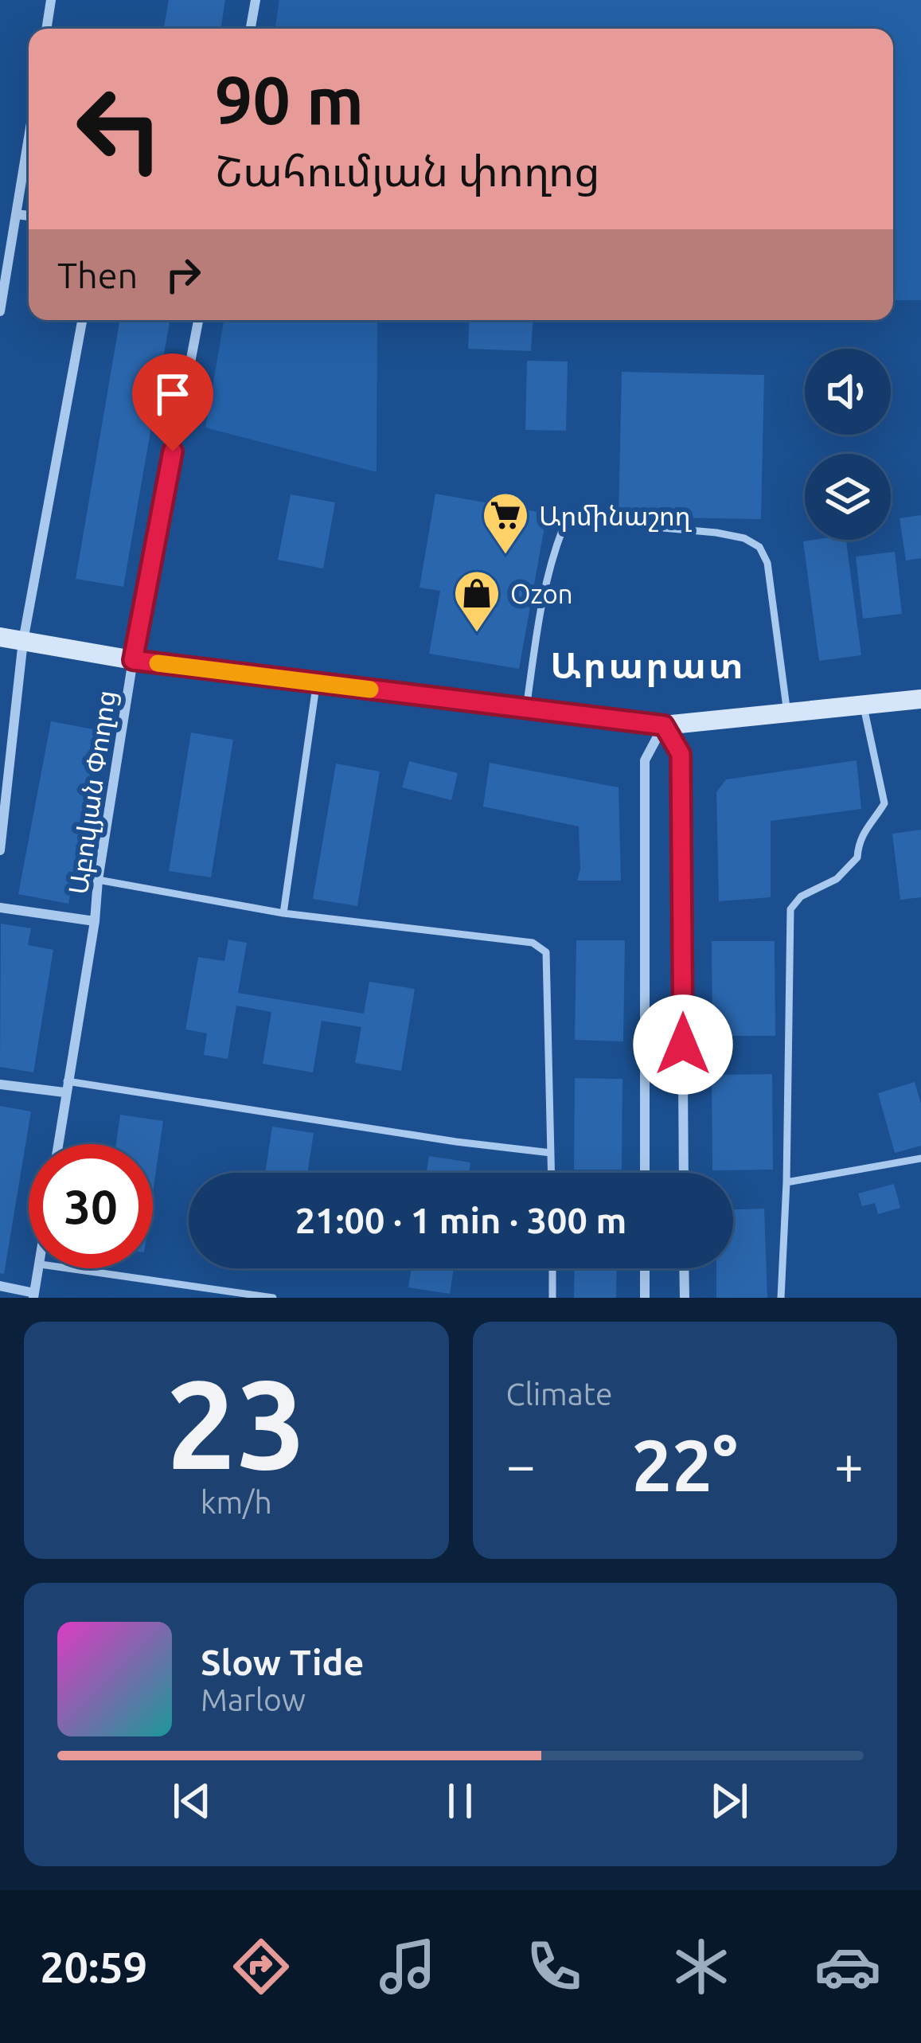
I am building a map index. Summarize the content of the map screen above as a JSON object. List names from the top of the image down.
{
  "streets": {
    "street": ["Աբովյան Փողոց"]
  },
  "districts": ["Արարատ"],
  "places": {
    "supermarket": ["Արմինաշող"],
    "shop": ["Ozon"]
  },
  "page": {
    "turn": ["90 m", "Շահումյան փողոց"],
    "then": "Then",
    "limit": "30",
    "trip": "21:00 · 1 min · 300 m",
    "tile": [
      ["23", "km/h"],
      "Climate"
    ],
    "heat": ["−", "22°", "+"],
    "song": ["Slow Tide", "Marlow"],
    "tabs": "20:59"
  }
}
